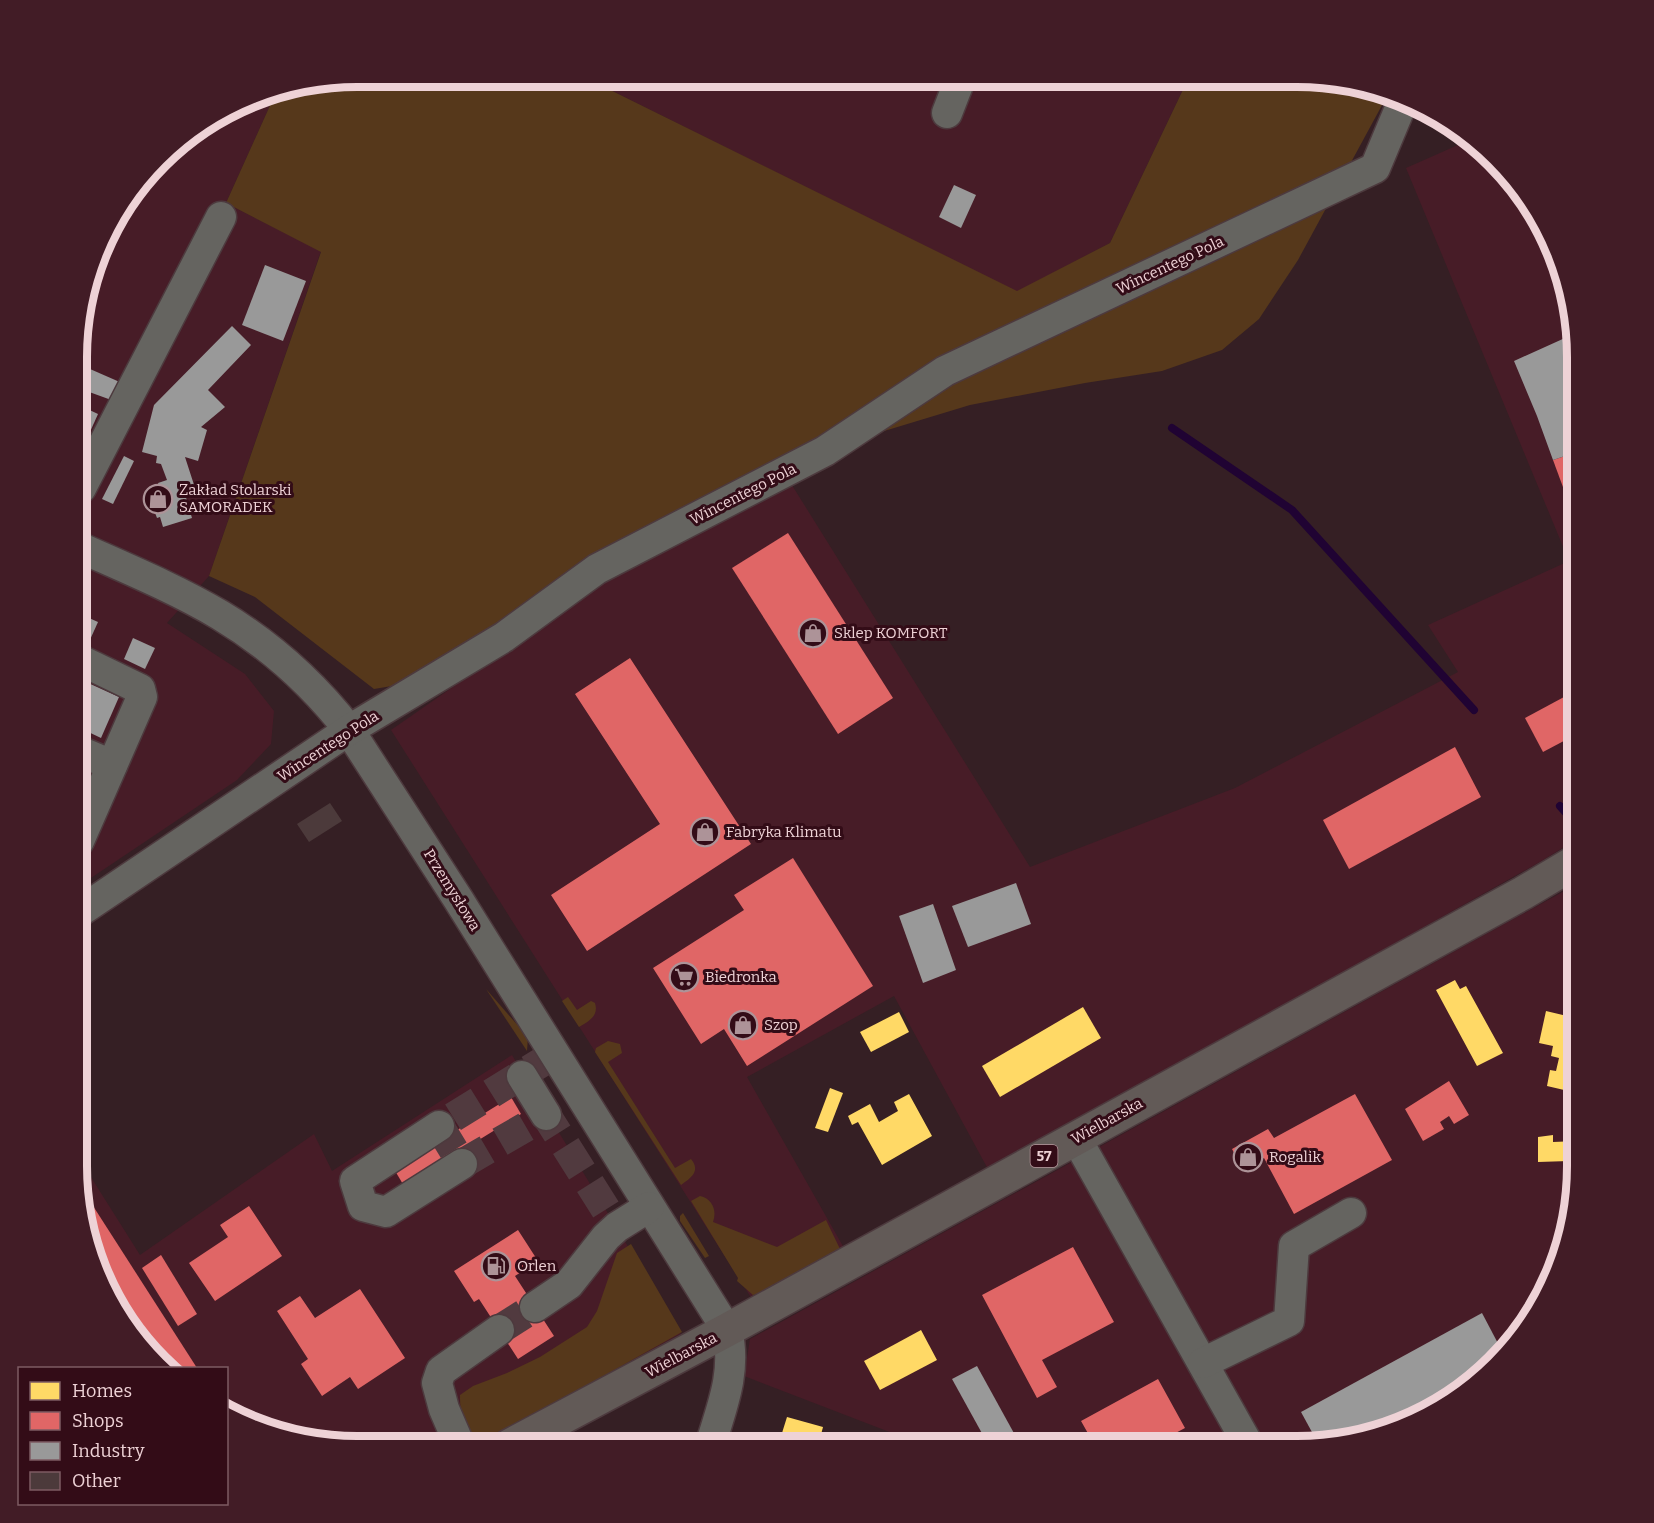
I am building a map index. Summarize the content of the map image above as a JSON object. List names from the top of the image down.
{
  "streets": {
    "main road": ["Wielbarska", "57"],
    "street": ["Wincentego Pola", "Przemysłowa"]
  },
  "crossings": [
    ["Wincentego Pola", "Przemysłowa"],
    ["Przemysłowa", "Wielbarska"]
  ],
  "places": {
    "shop": [
      "Zakład Stolarski SAMORADEK",
      "Sklep KOMFORT",
      "Fabryka Klimatu",
      "Szop",
      "Rogalik"
    ],
    "supermarket": ["Biedronka"],
    "fuel station": ["Orlen"]
  },
  "legend": [
    "Homes",
    "Shops",
    "Industry",
    "Other"
  ]
}
